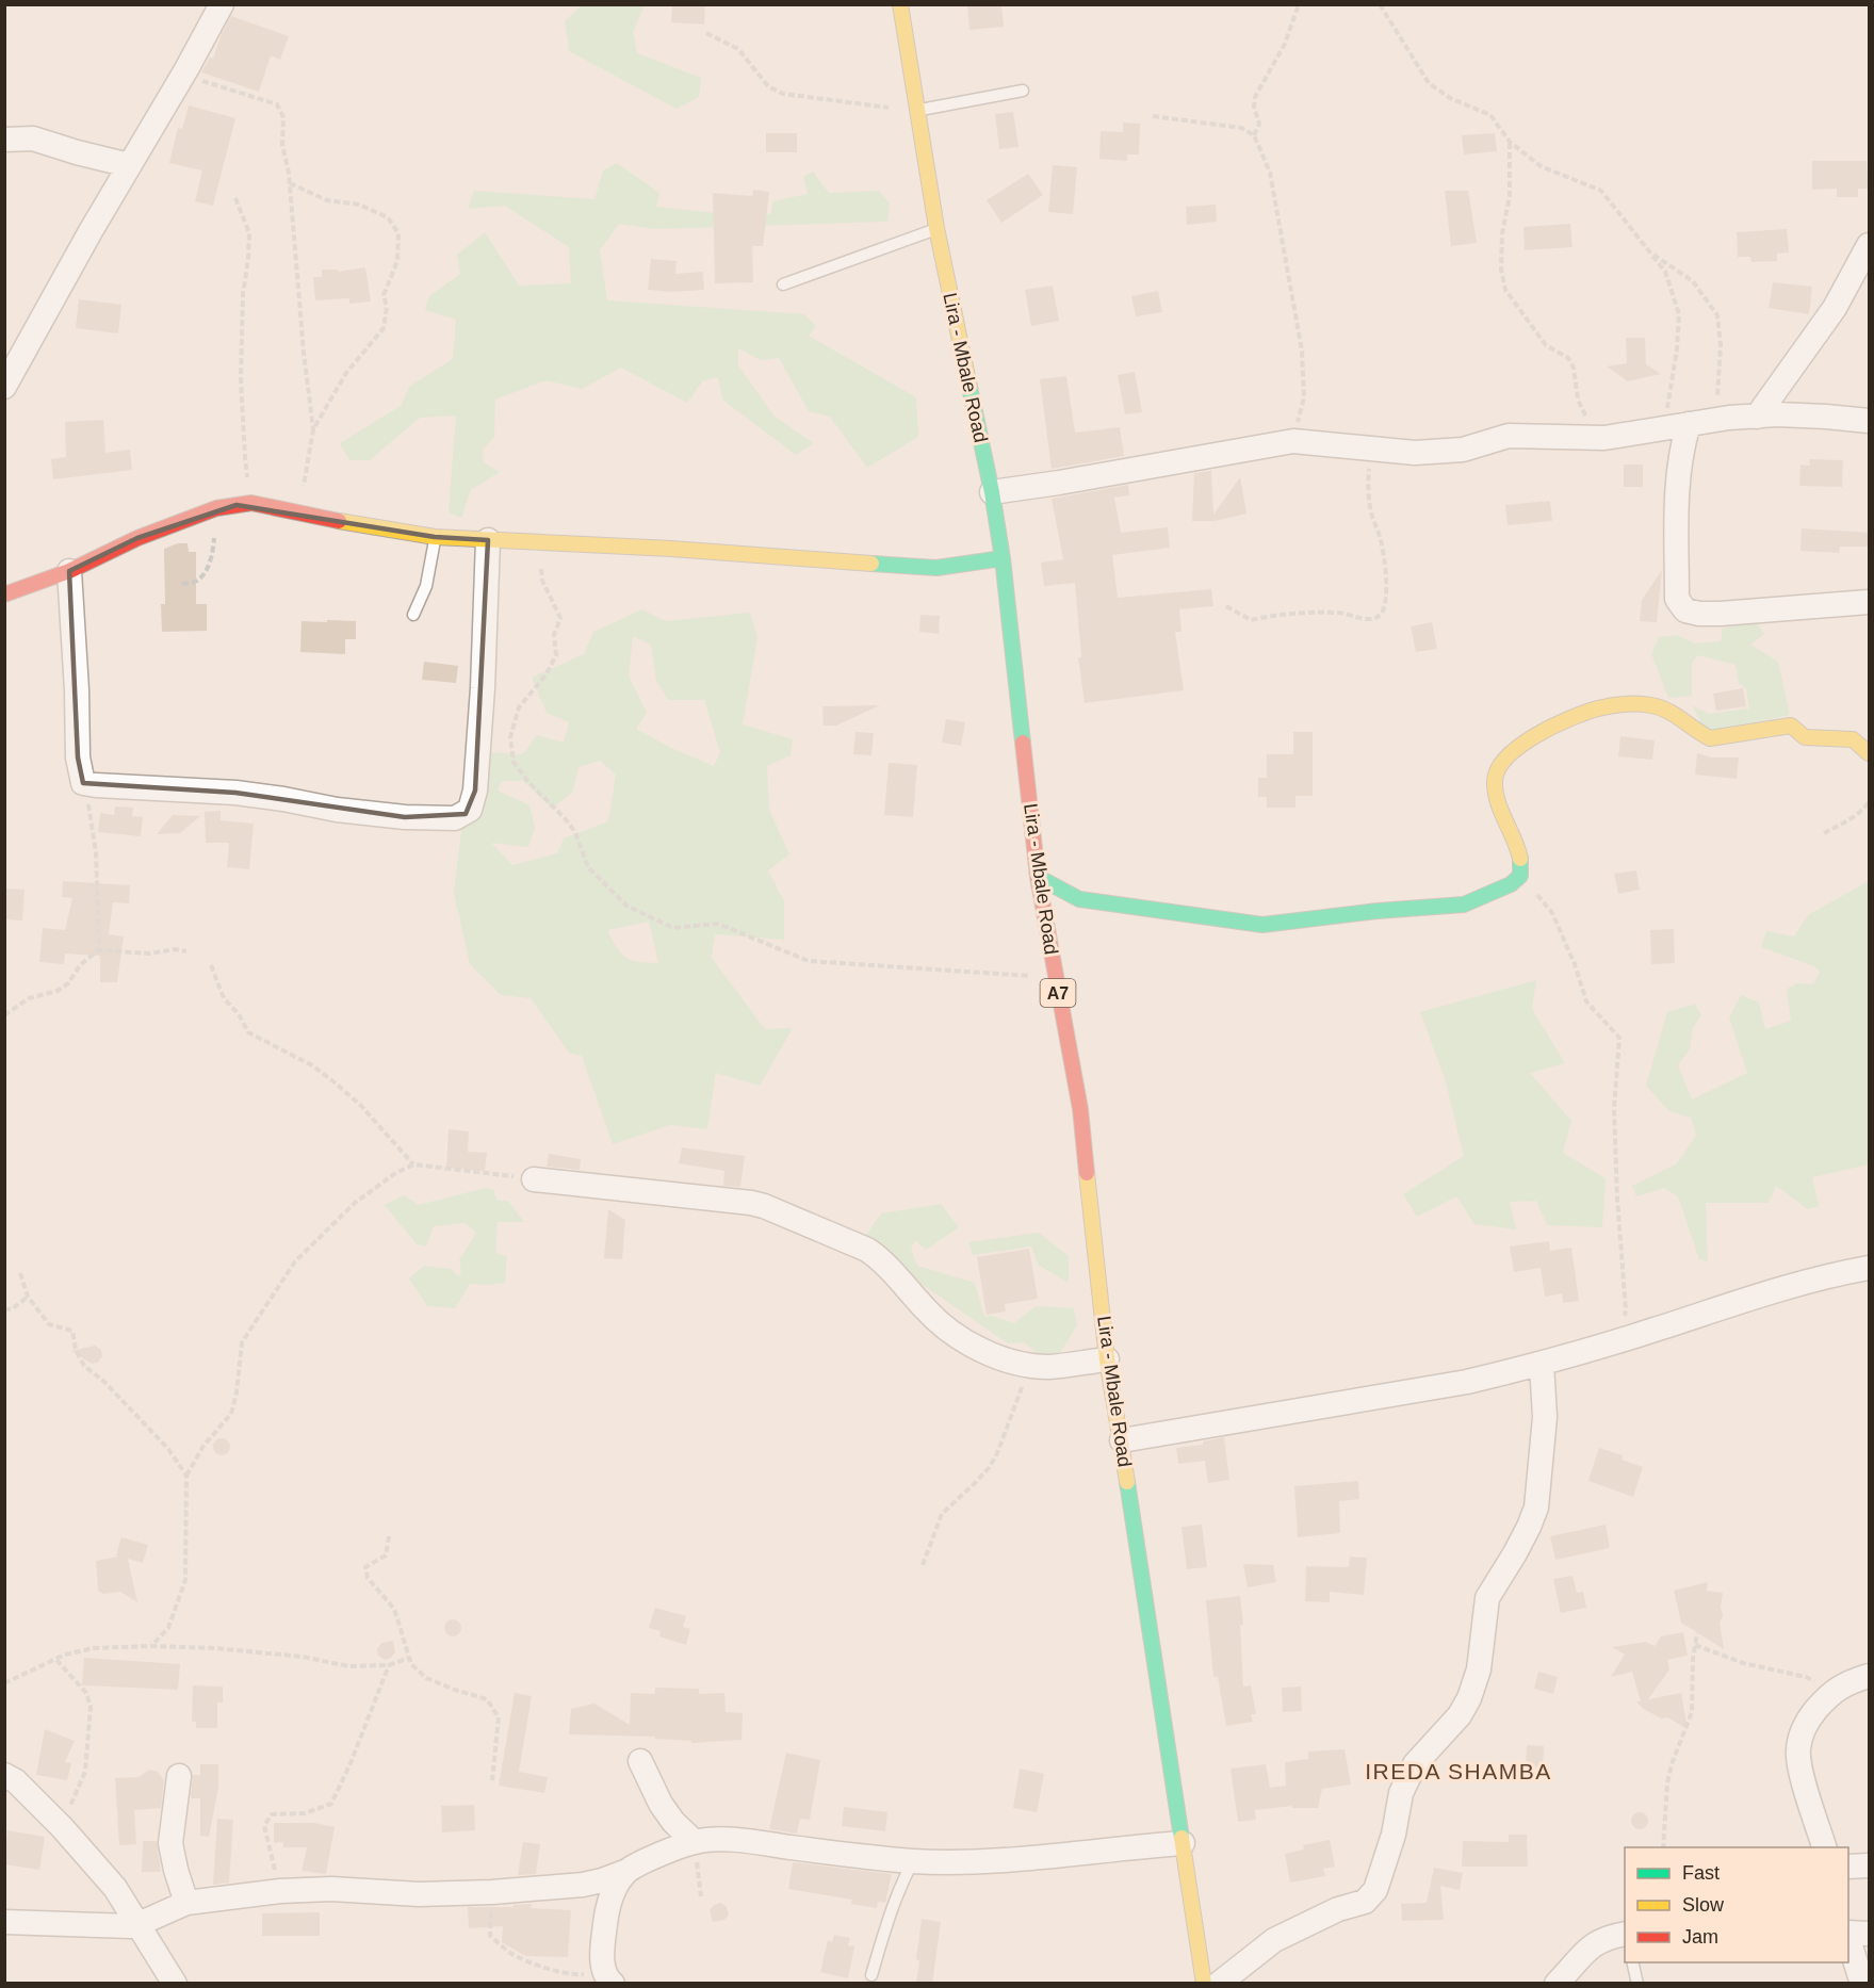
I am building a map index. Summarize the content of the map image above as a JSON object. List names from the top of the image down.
{
  "streets": {
    "street": ["Lira - Mbale Road", "A7"]
  },
  "districts": ["IREDA SHAMBA"],
  "legend": ["Fast", "Slow", "Jam"]
}
